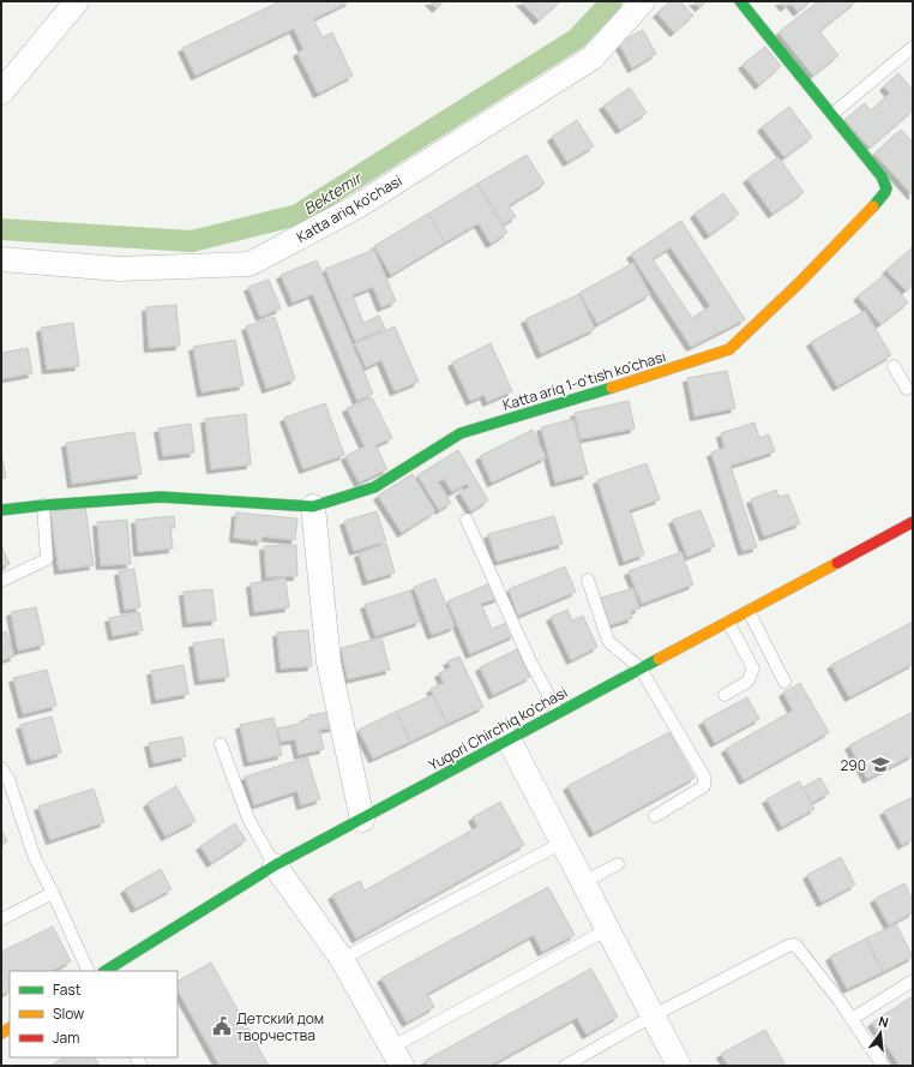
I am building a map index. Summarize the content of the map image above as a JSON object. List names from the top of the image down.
{
  "streets": {
    "street": ["Katta ariq ko'chasi", "Katta ariq 1-o'tish ko'chasi", "Yuqori Chirchiq ko'chasi"]
  },
  "water": ["Bektemir"],
  "places": {
    "school or university": ["290"],
    "public building": ["Детcкий дом творчества"]
  },
  "legend": ["Fast", "Slow", "Jam"],
  "north": "top"
}
